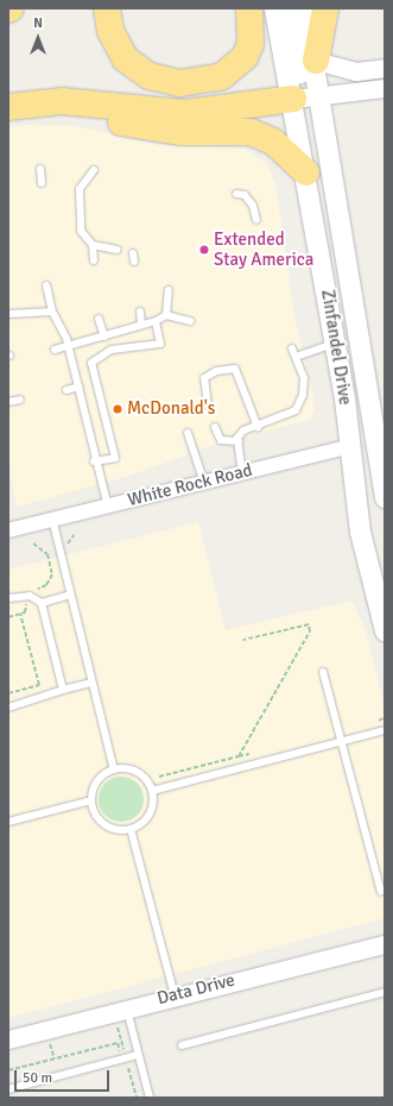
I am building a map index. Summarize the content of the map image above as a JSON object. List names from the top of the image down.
{
  "streets": {
    "main road": ["Zinfandel Drive", "White Rock Road"],
    "street": ["Data Drive"]
  },
  "crossings": [
    ["Zinfandel Drive", "White Rock Road"]
  ],
  "places": ["Extended Stay America", "McDonald's"],
  "scale_bar": "50 m",
  "north": "top"
}
